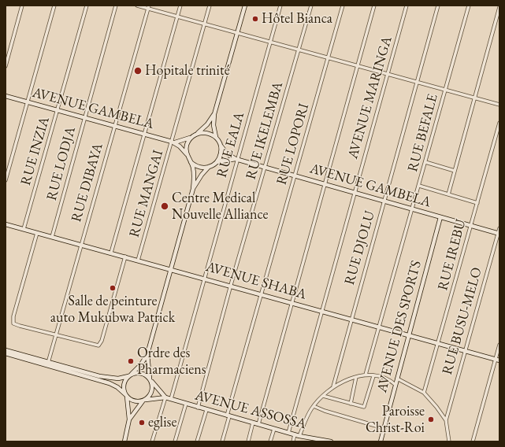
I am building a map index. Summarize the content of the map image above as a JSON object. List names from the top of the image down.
{
  "streets": {
    "street": [
      "AVENUE MARINGA",
      "AVENUE GAMBELA",
      "RUE IKELEMBA",
      "RUE BEFALE",
      "RUE LOPORI",
      "RUE EALA",
      "RUE INZIA",
      "RUE LODJA",
      "RUE DIBAYA",
      "RUE MANGAI",
      "RUE DJOLU",
      "RUE IREBU",
      "AVENUE SHABA",
      "RUE BUSU-MELO",
      "AVENUE DES SPORTS",
      "AVENUE ASSOSSA"
    ]
  },
  "crossings": [
    ["AVENUE MARINGA", "AVENUE GAMBELA"],
    ["AVENUE MARINGA", "AVENUE SHABA"],
    ["AVENUE MARINGA", "AVENUE ASSOSSA"],
    ["AVENUE GAMBELA", "RUE IKELEMBA"],
    ["AVENUE GAMBELA", "RUE BEFALE"],
    ["AVENUE GAMBELA", "RUE LOPORI"],
    ["AVENUE GAMBELA", "RUE EALA"],
    ["AVENUE GAMBELA", "RUE INZIA"],
    ["AVENUE GAMBELA", "RUE LODJA"],
    ["AVENUE GAMBELA", "RUE DIBAYA"],
    ["AVENUE GAMBELA", "RUE MANGAI"],
    ["AVENUE GAMBELA", "RUE DJOLU"],
    ["AVENUE GAMBELA", "RUE IREBU"],
    ["AVENUE GAMBELA", "RUE BUSU-MELO"],
    ["AVENUE GAMBELA", "AVENUE DES SPORTS"],
    ["RUE IKELEMBA", "AVENUE SHABA"],
    ["RUE IKELEMBA", "AVENUE ASSOSSA"],
    ["RUE BEFALE", "AVENUE SHABA"],
    ["RUE LOPORI", "AVENUE SHABA"],
    ["RUE LOPORI", "AVENUE ASSOSSA"],
    ["RUE EALA", "AVENUE SHABA"],
    ["RUE EALA", "AVENUE ASSOSSA"],
    ["RUE INZIA", "AVENUE SHABA"],
    ["RUE LODJA", "AVENUE SHABA"],
    ["RUE DIBAYA", "AVENUE SHABA"],
    ["RUE MANGAI", "AVENUE SHABA"],
    ["RUE DJOLU", "AVENUE SHABA"],
    ["RUE IREBU", "AVENUE SHABA"],
    ["AVENUE SHABA", "RUE BUSU-MELO"],
    ["AVENUE SHABA", "AVENUE DES SPORTS"]
  ],
  "places": [
    "Hôtel Bianca",
    "Hopitale trinité",
    "Centre Medical Nouvelle Alliance",
    "Salle de peinture auto Mukubwa Patrick",
    "Ordre des Pharmaciens",
    "Paroisse Christ-Roi",
    "eglise"
  ]
}
